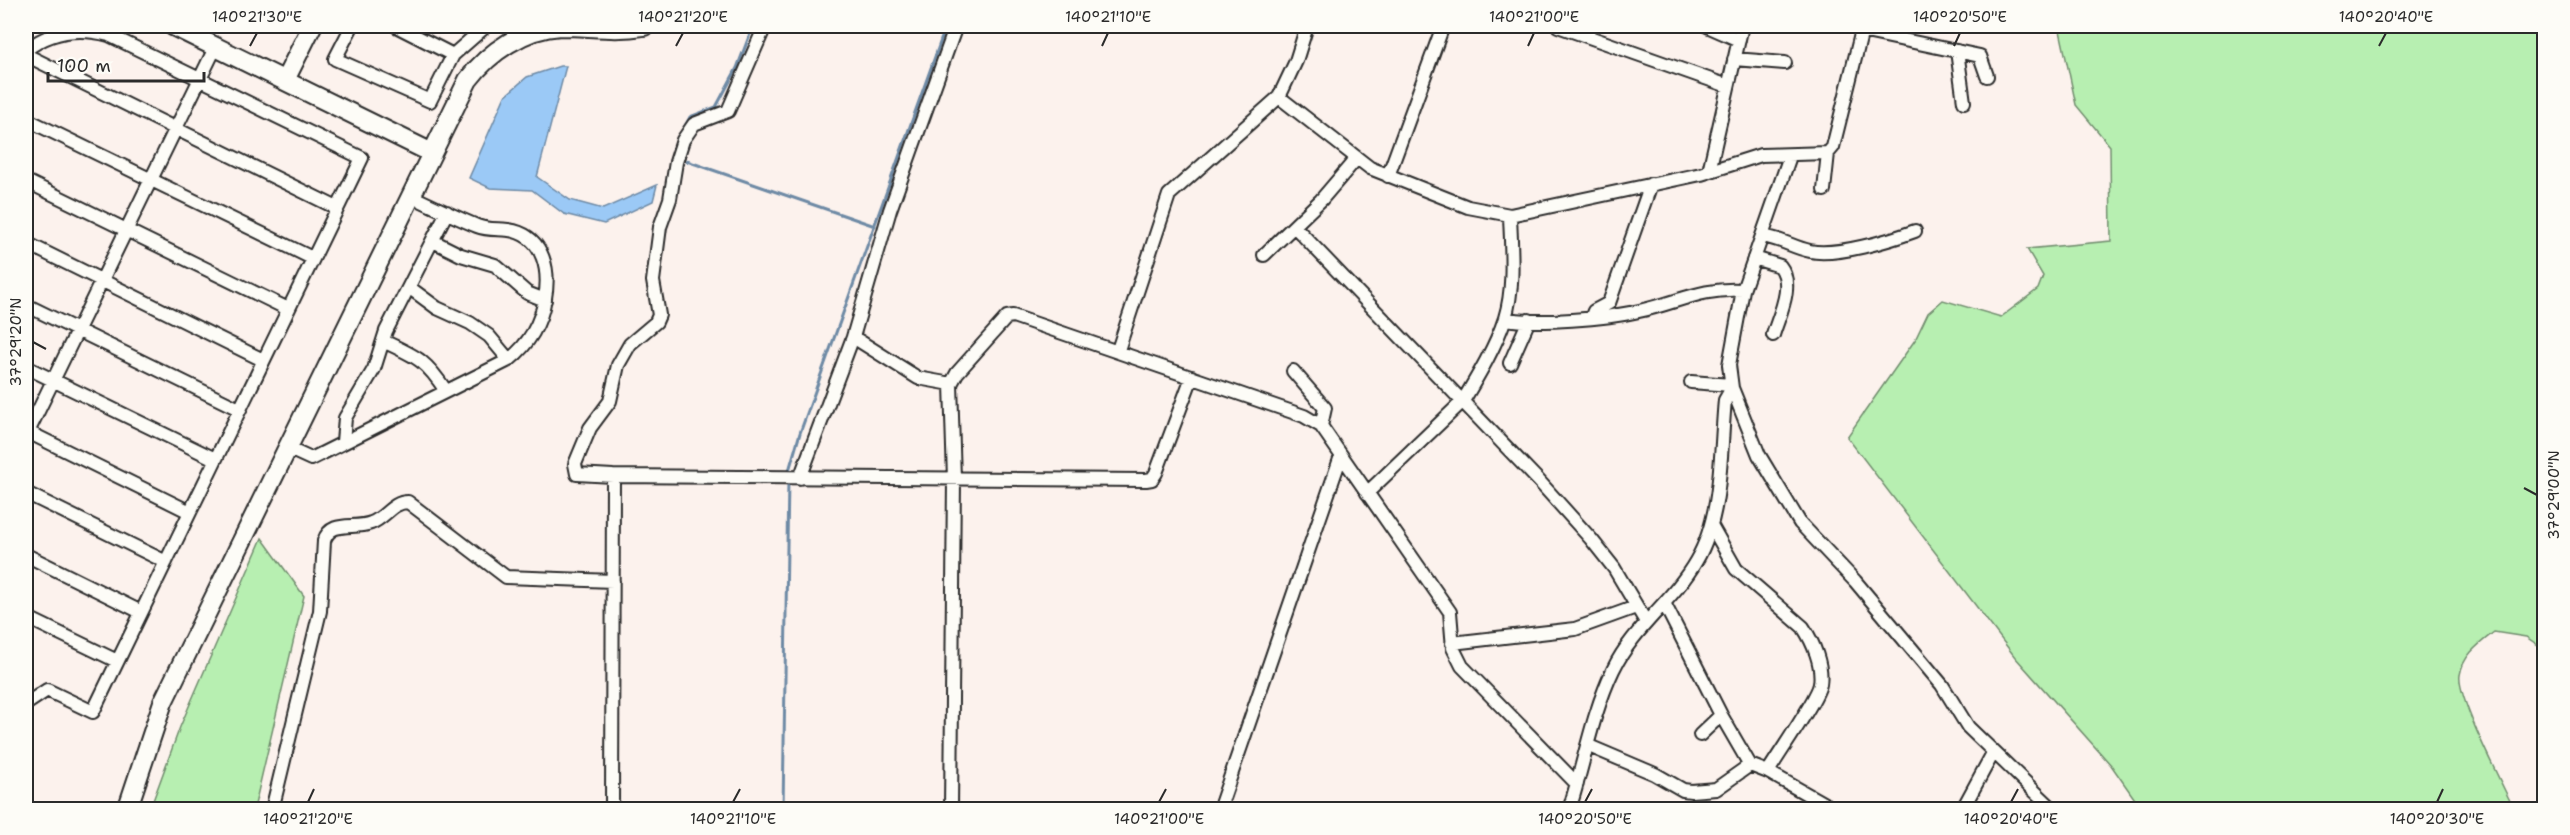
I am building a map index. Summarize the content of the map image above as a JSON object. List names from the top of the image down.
{
  "scale_bar": "100 m",
  "coordinates": [
    "140°21'30\"E",
    "140°21'20\"E",
    "140°21'10\"E",
    "140°21'00\"E",
    "140°20'50\"E",
    "140°20'40\"E",
    "37°29'20\"N",
    "37°29'00\"N",
    "140°20'30\"E"
  ]
}
